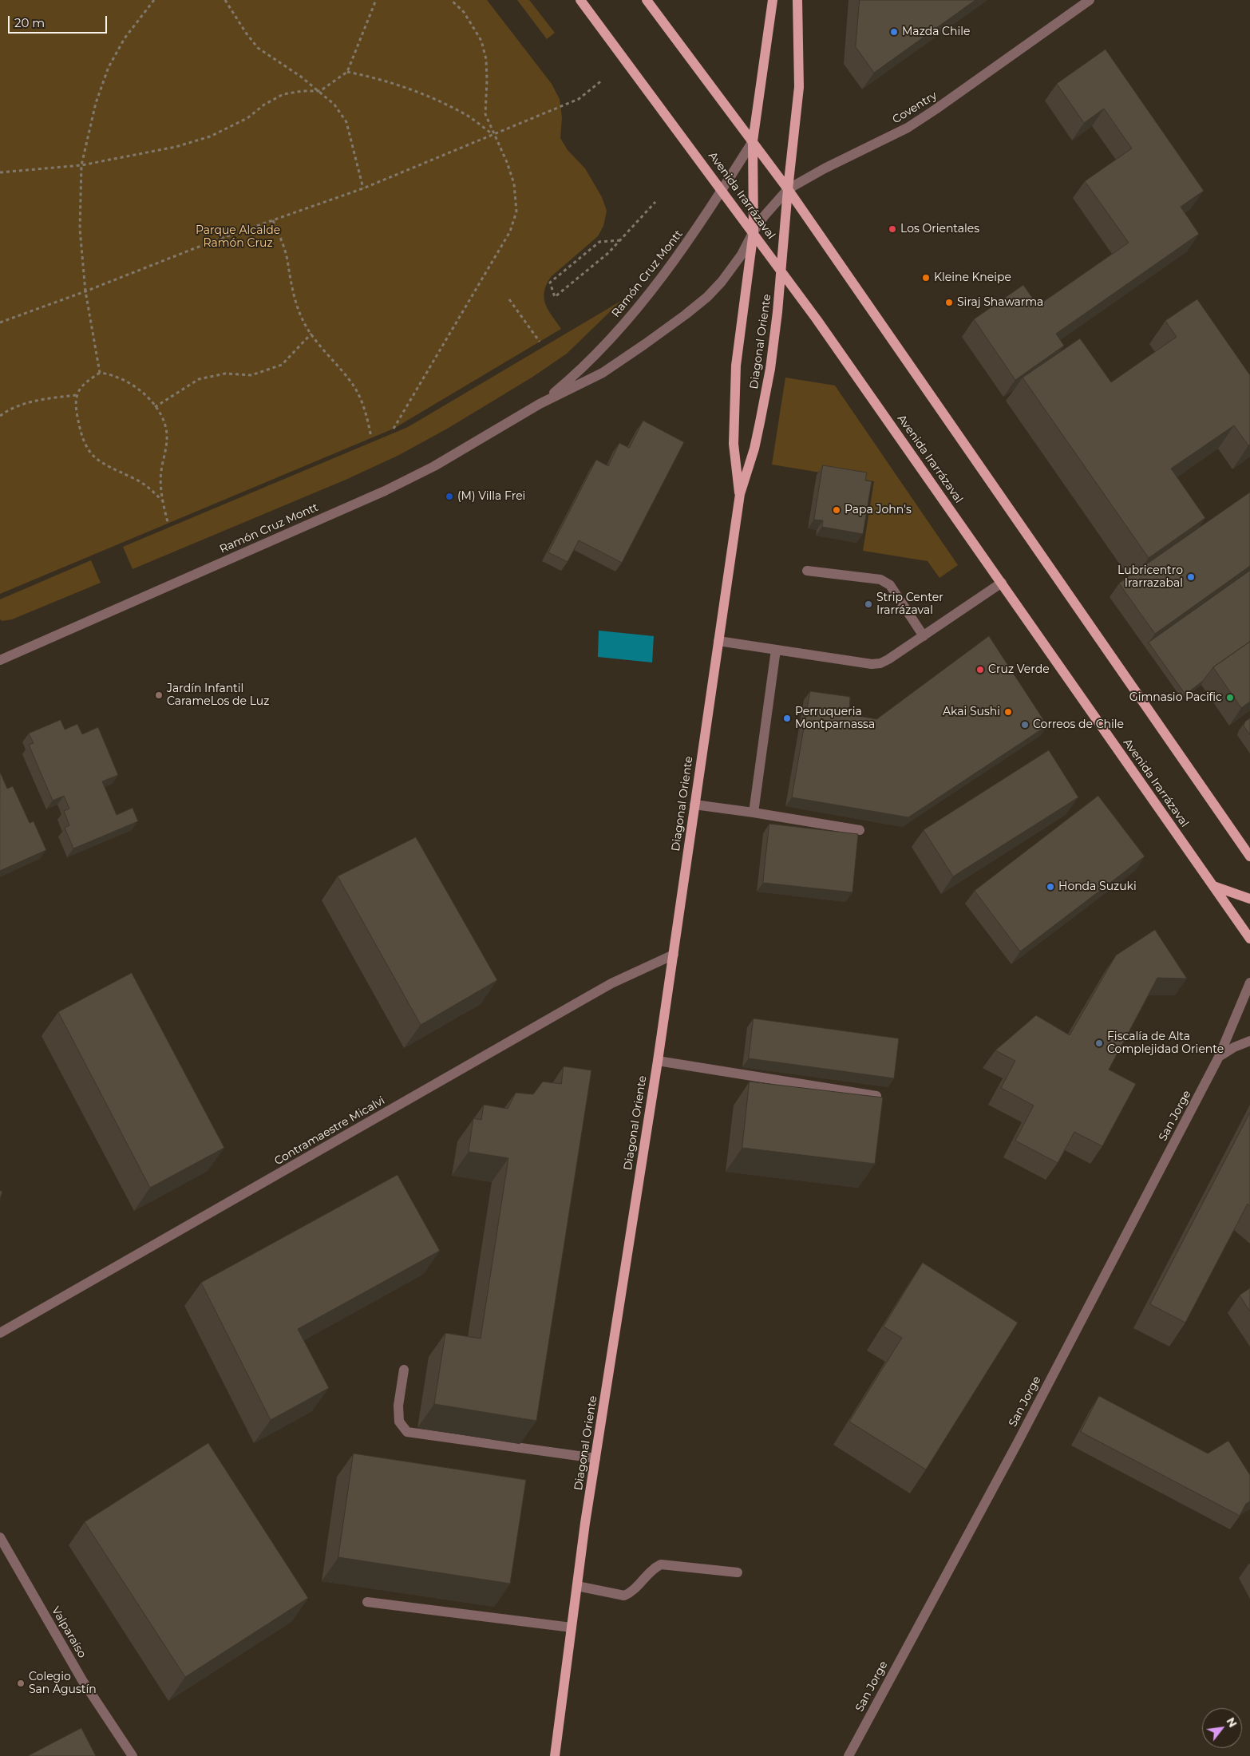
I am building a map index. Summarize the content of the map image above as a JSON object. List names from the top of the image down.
{
  "streets": {
    "main road": ["Avenida Irarrázaval", "Diagonal Oriente"],
    "street": [
      "Coventry",
      "Ramón Cruz Montt",
      "San Jorge",
      "Contramaestre Micalvi",
      "Valparaíso"
    ]
  },
  "crossings": [
    ["Coventry", "Avenida Irarrázaval"],
    ["Coventry", "Ramón Cruz Montt"],
    ["Coventry", "Diagonal Oriente"],
    ["Avenida Irarrázaval", "Ramón Cruz Montt"],
    ["Avenida Irarrázaval", "Diagonal Oriente"],
    ["Ramón Cruz Montt", "Diagonal Oriente"],
    ["Diagonal Oriente", "Contramaestre Micalvi"]
  ],
  "parks": ["Parque Alcalde Ramón Cruz"],
  "places": [
    "Mazda Chile",
    "Los Orientales",
    "Kleine Kneipe",
    "Siraj Shawarma",
    "(M) Villa Frei",
    "Papa John's",
    "Lubricentro Irarrazabal",
    "Strip Center Irarrázaval",
    "Cruz Verde",
    "Jardín Infantil CarameLos de Luz",
    "Gimnasio Pacific",
    "Akai Sushi",
    "Perruqueria Montparnassa",
    "Correos de Chile",
    "Honda Suzuki",
    "Fiscalía de Alta Complejidad Oriente",
    "Colegio San Agustín"
  ],
  "scale_bar": "20 m",
  "north": "top right"
}
